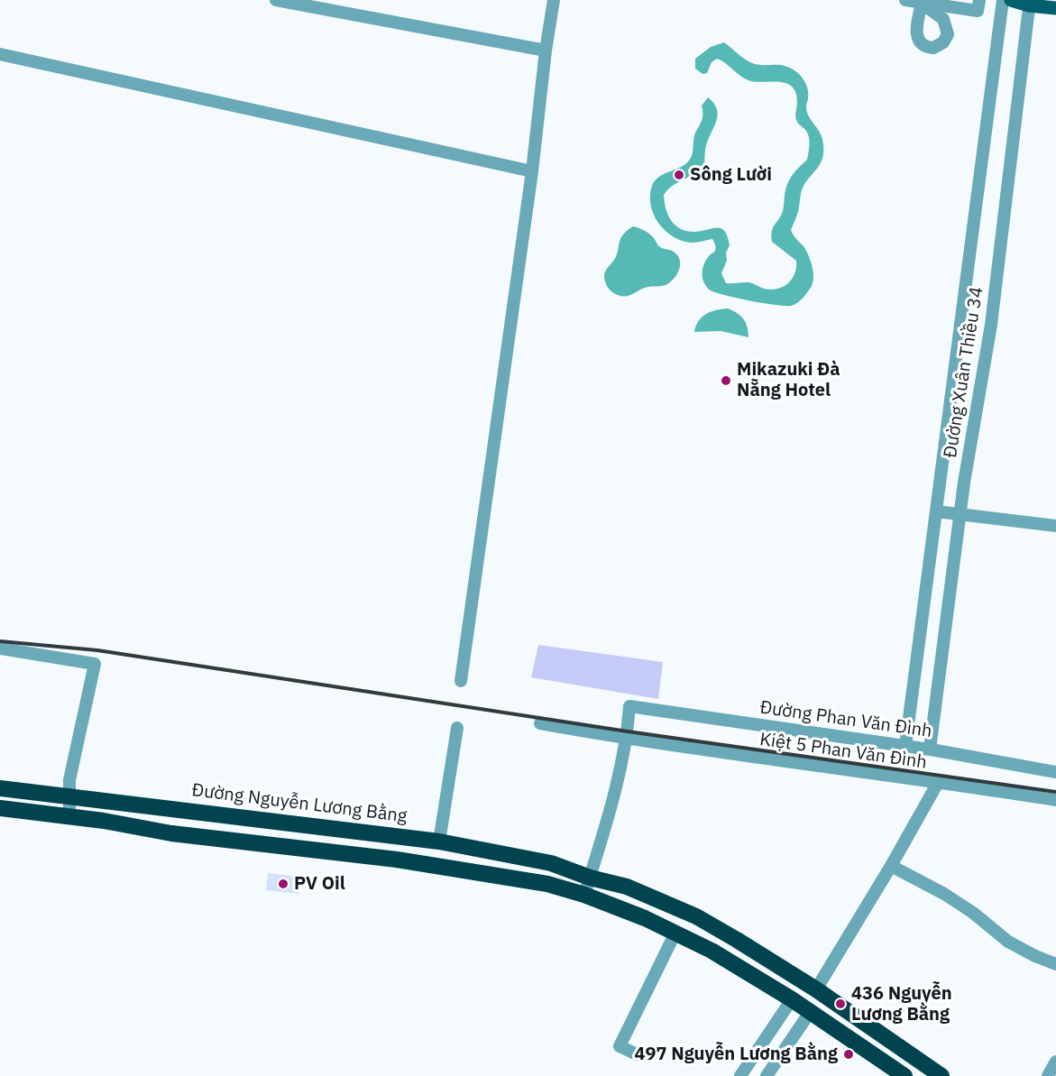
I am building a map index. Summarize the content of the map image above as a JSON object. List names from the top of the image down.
{
  "streets": {
    "highway": ["Đường Nguyễn Lương Bằng"],
    "street": ["Đường Xuân Thiều 34", "Đường Phan Văn Đình", "Kiệt 5 Phan Văn Đình"]
  },
  "crossings": [
    ["Đường Xuân Thiều 34", "Đường Phan Văn Đình"],
    ["Đường Phan Văn Đình", "Kiệt 5 Phan Văn Đình"]
  ],
  "places": [
    "Sông Lười",
    "Mikazuki Đà Nẵng Hotel",
    "PV Oil",
    "436 Nguyễn Lương Bằng",
    "497 Nguyễn Lương Bằng"
  ]
}
